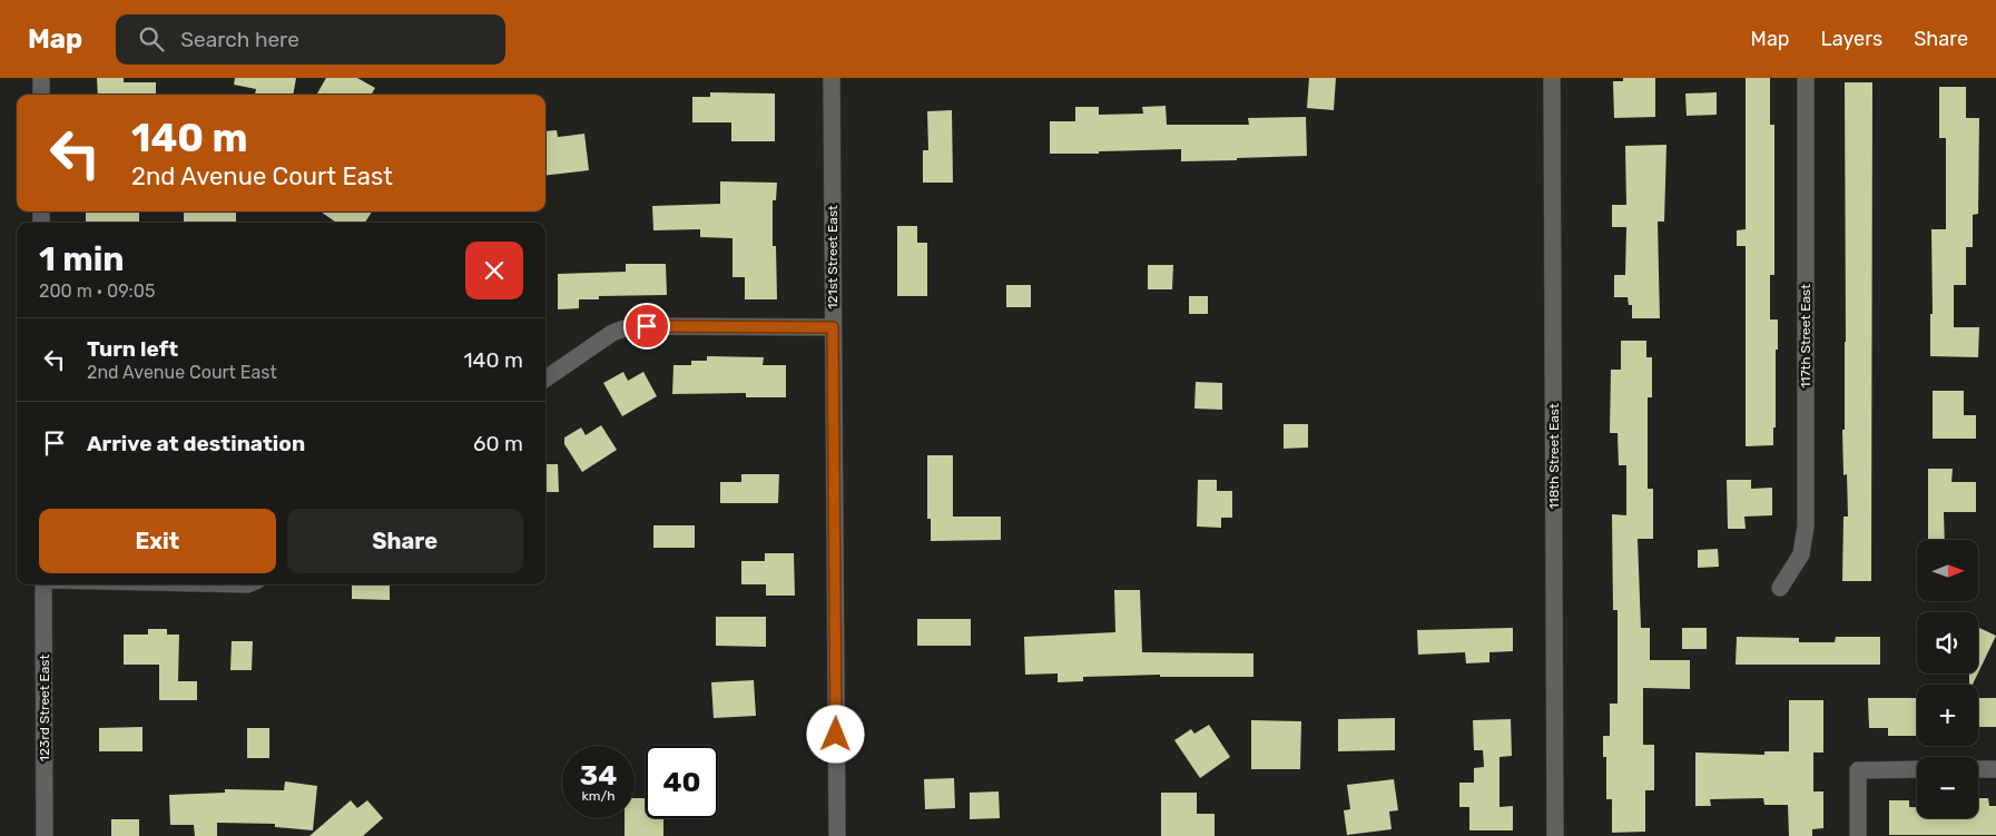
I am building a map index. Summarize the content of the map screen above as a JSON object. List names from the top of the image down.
{
  "streets": {
    "street": [
      "121st Street East",
      "117th Street East",
      "118th Street East",
      "123rd Street East"
    ]
  },
  "north": "right",
  "page": {
    "header": "Map",
    "search": "Search here",
    "nav": ["Map", "Layers", "Share"],
    "turn": ["140 m", "2nd Avenue Court East"],
    "heading": ["1 min", "200 m · 09:05"],
    "list": [
      {
        "name": "Turn left",
        "note": "2nd Avenue Court East",
        "value": "140 m"
      },
      {
        "name": "Arrive at destination",
        "value": "60 m"
      }
    ],
    "buttons": ["Exit", "Share"],
    "map_buttons": ["+", "−"],
    "speed": "34 km/h",
    "limit": "40"
  }
}
